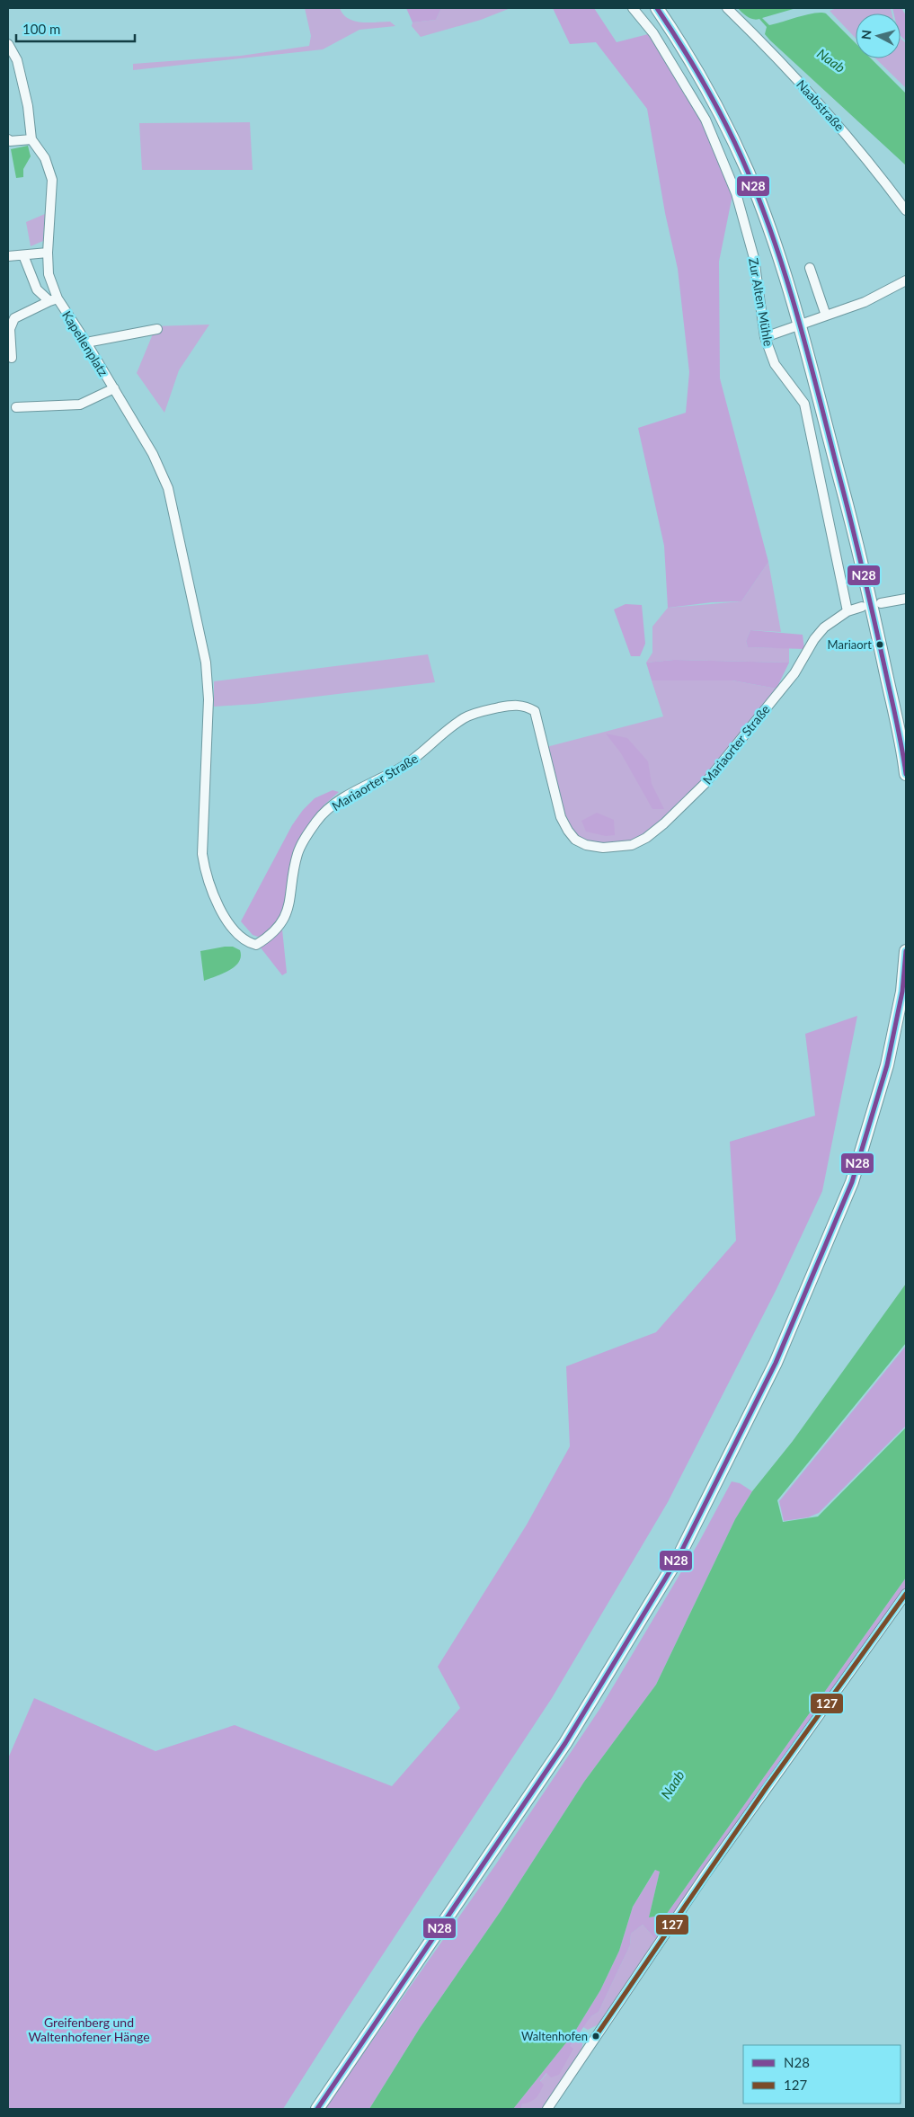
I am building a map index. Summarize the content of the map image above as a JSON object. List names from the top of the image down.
{
  "streets": {
    "street": [
      "Naabstraße",
      "Zur Alten Mühle",
      "Kapellenplatz",
      "Mariaorter Straße"
    ]
  },
  "crossings": [
    ["Zur Alten Mühle", "Mariaorter Straße"],
    ["Kapellenplatz", "Mariaorter Straße"]
  ],
  "water": ["Naab"],
  "parks": ["Greifenberg und Waltenhofener Hänge"],
  "places": ["Mariaort", "Waltenhofen"],
  "lines": ["transit line N28", "transit line 127"],
  "legend": ["N28", "127"],
  "scale_bar": "100 m",
  "north": "left"
}
